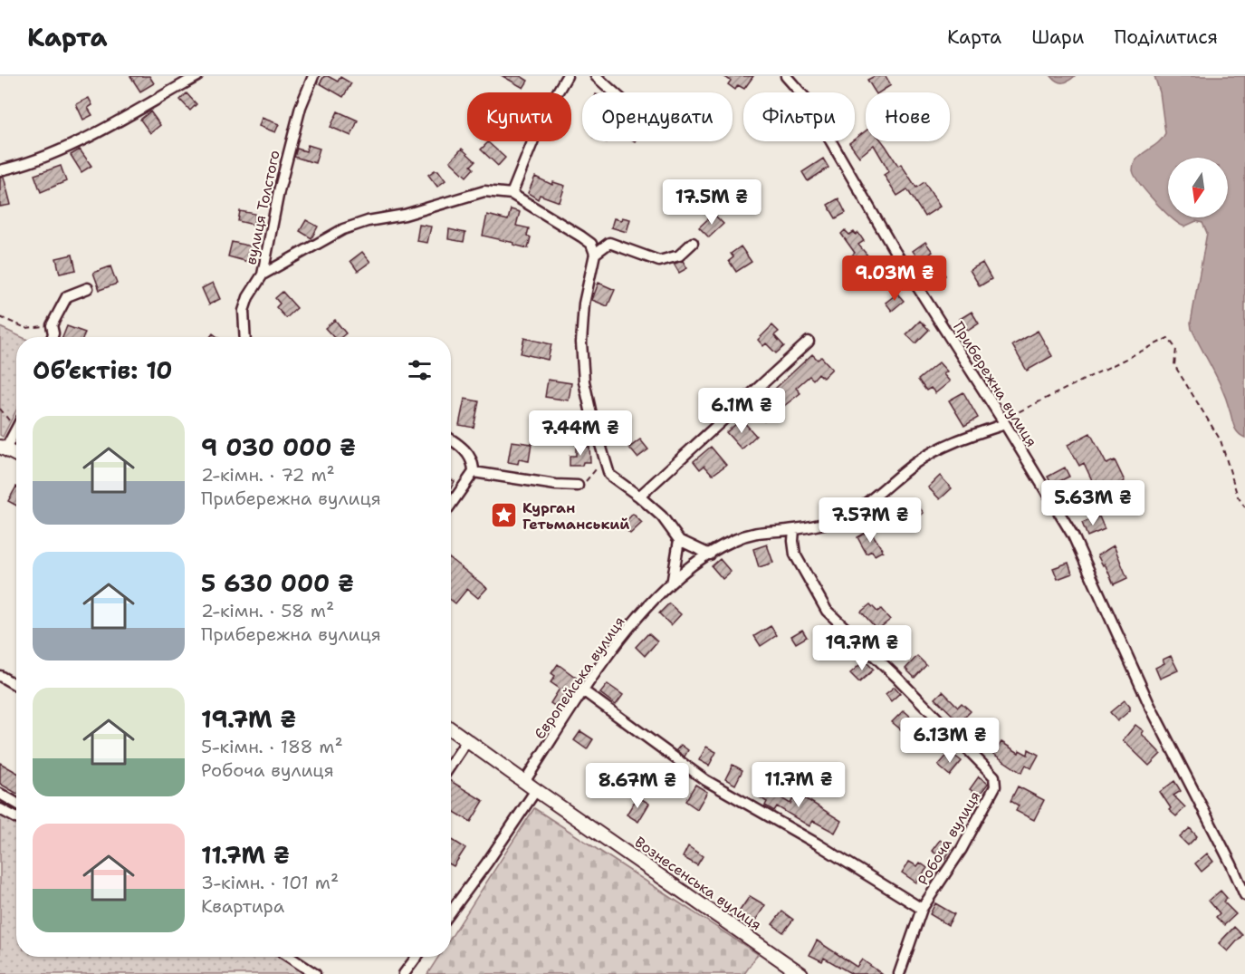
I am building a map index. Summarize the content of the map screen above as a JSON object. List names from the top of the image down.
{
  "streets": {
    "main road": ["Вознесенська вулиця"],
    "street": [
      "вулиця Толстого",
      "Прибережна вулиця",
      "Європейська вулиця",
      "Робоча вулиця"
    ]
  },
  "crossings": [
    ["Прибережна вулиця", "Європейська вулиця"],
    ["Європейська вулиця", "Робоча вулиця"],
    ["Європейська вулиця", "Вознесенська вулиця"]
  ],
  "places": {
    "place": ["Курган Гетьманський"]
  },
  "north": "bottom",
  "page": {
    "header": "Карта",
    "nav": ["Карта", "Шари", "Поділитися"],
    "chip": [
      "Купити",
      "Орендувати",
      "Фільтри",
      "Нове"
    ],
    "price": [
      "17.5M ₴",
      "9.03M ₴",
      "6.1M ₴",
      "7.44M ₴",
      "5.63M ₴",
      "7.57M ₴",
      "19.7M ₴",
      "6.13M ₴",
      "11.7M ₴",
      "8.67M ₴"
    ],
    "heading": "Об’єктів: 10",
    "list": [
      {
        "name": "9 030 000 ₴",
        "note": "2-кімн. · 72 m² · Прибережна вулиця"
      },
      {
        "name": "5 630 000 ₴",
        "note": "2-кімн. · 58 m² · Прибережна вулиця"
      },
      {
        "name": "19.7M ₴",
        "note": "5-кімн. · 188 m² · Робоча вулиця"
      },
      {
        "name": "11.7M ₴",
        "note": "3-кімн. · 101 m² · Квартира"
      }
    ]
  }
}
